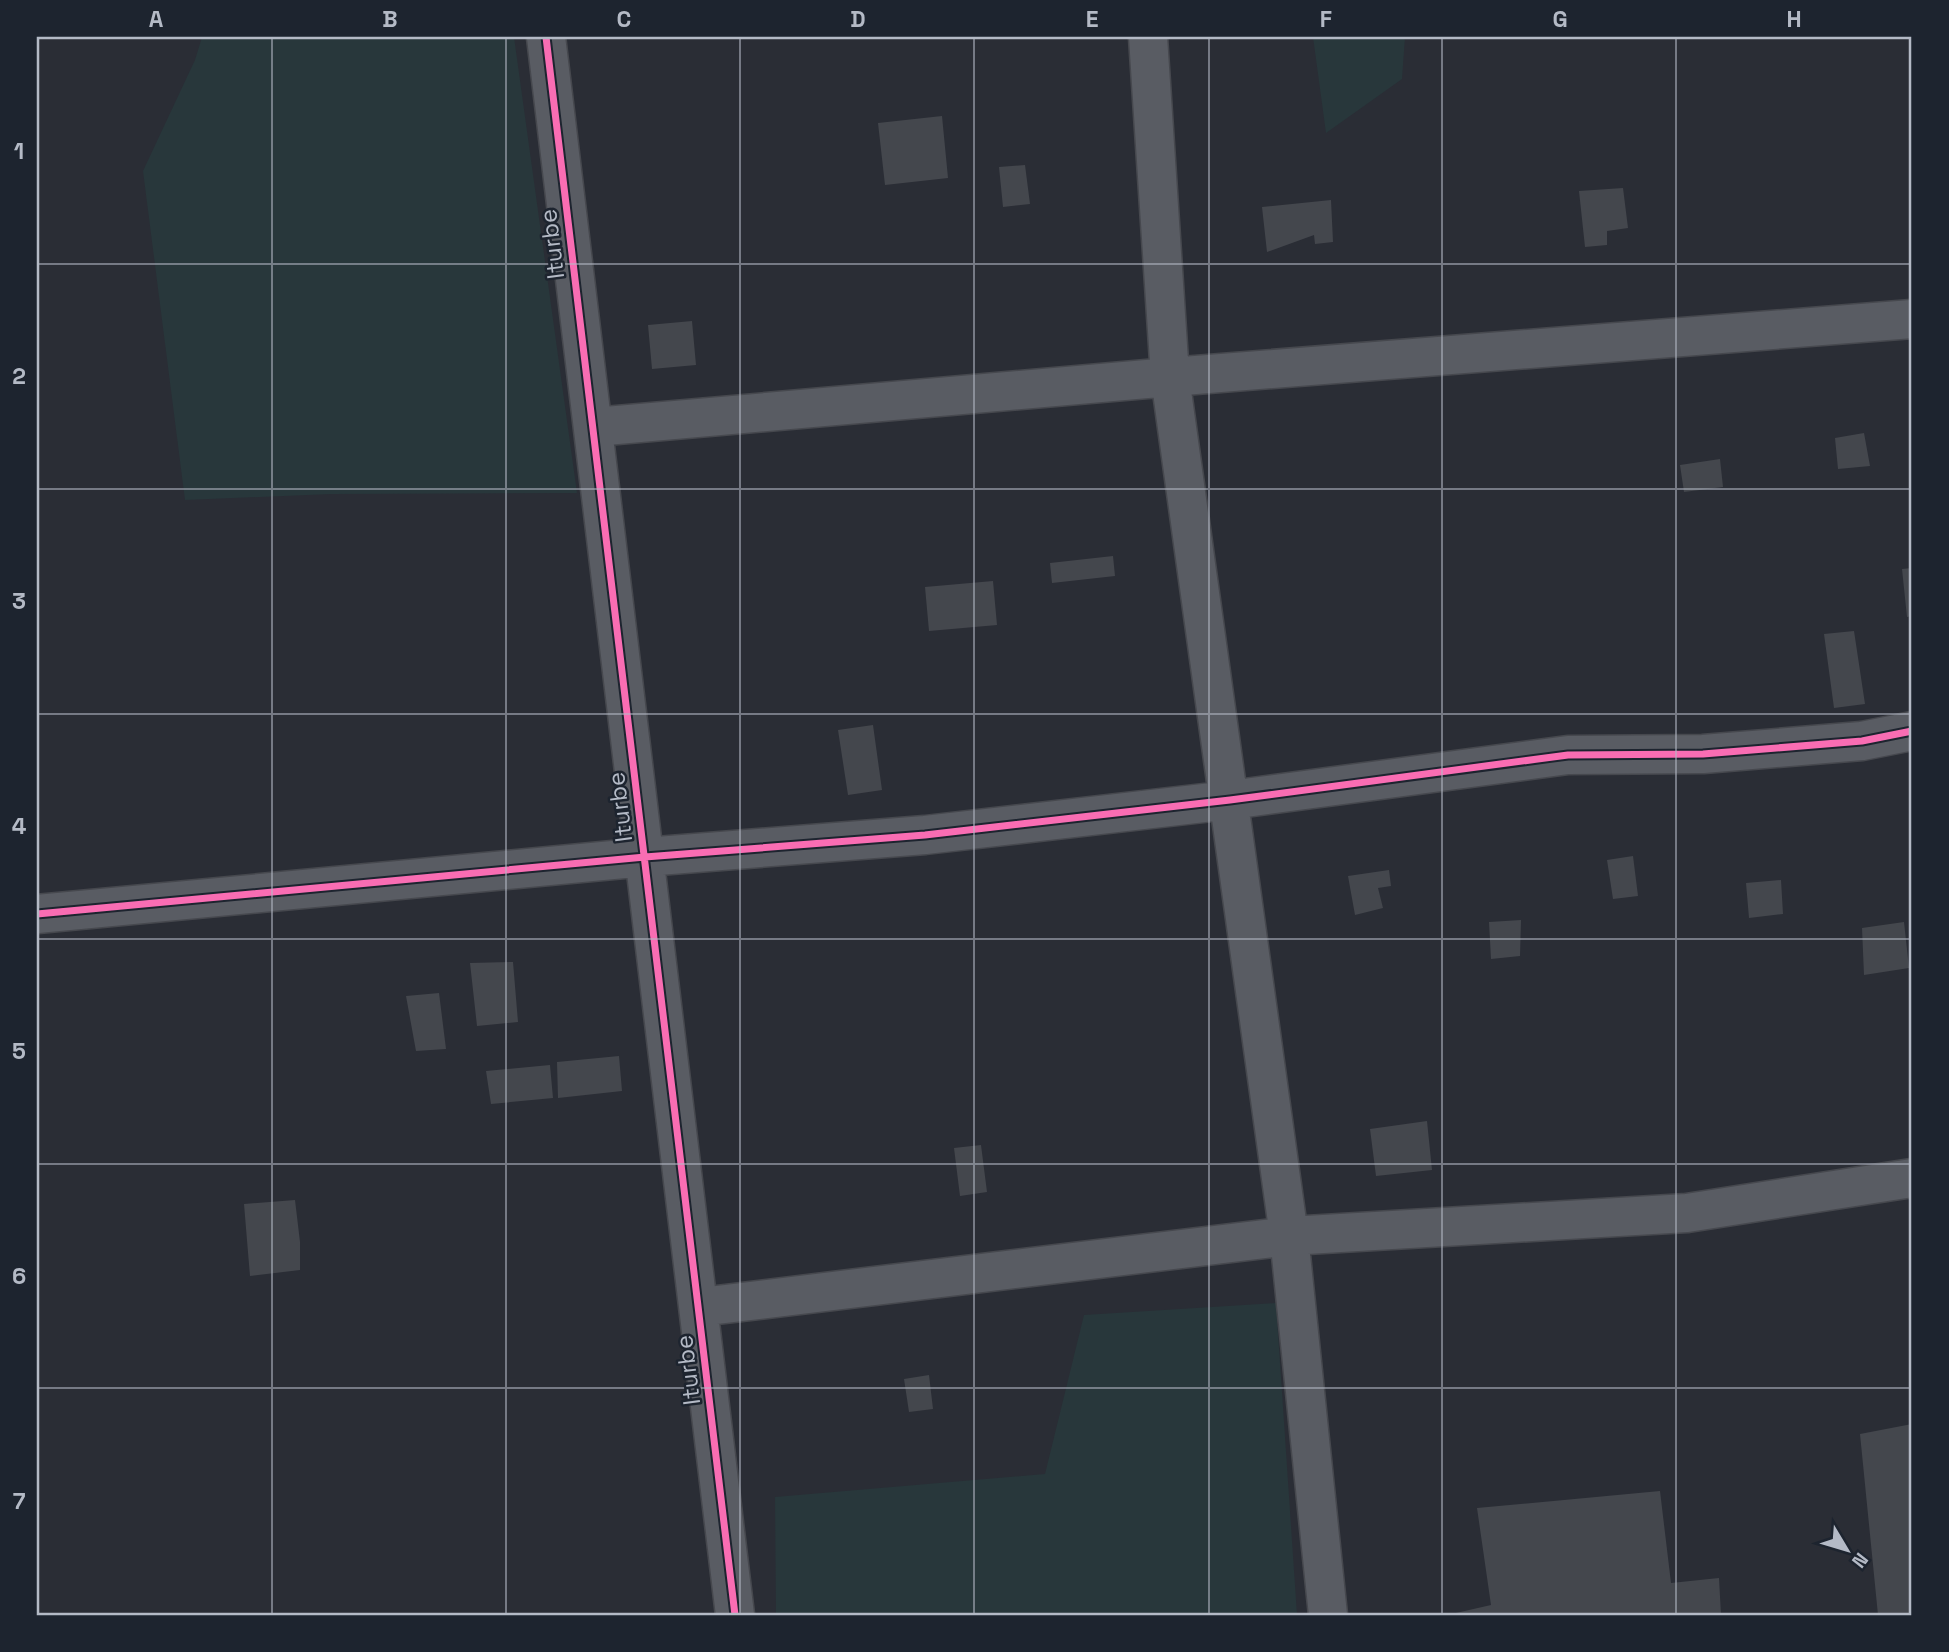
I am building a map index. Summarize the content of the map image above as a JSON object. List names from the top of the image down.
{
  "streets": {
    "street": ["Iturbe"]
  },
  "north": "bottom right",
  "grid": {
    "columns": [
      "A",
      "B",
      "C",
      "D",
      "E",
      "F",
      "G",
      "H"
    ],
    "rows": [
      "1",
      "2",
      "3",
      "4",
      "5",
      "6",
      "7"
    ]
  }
}
